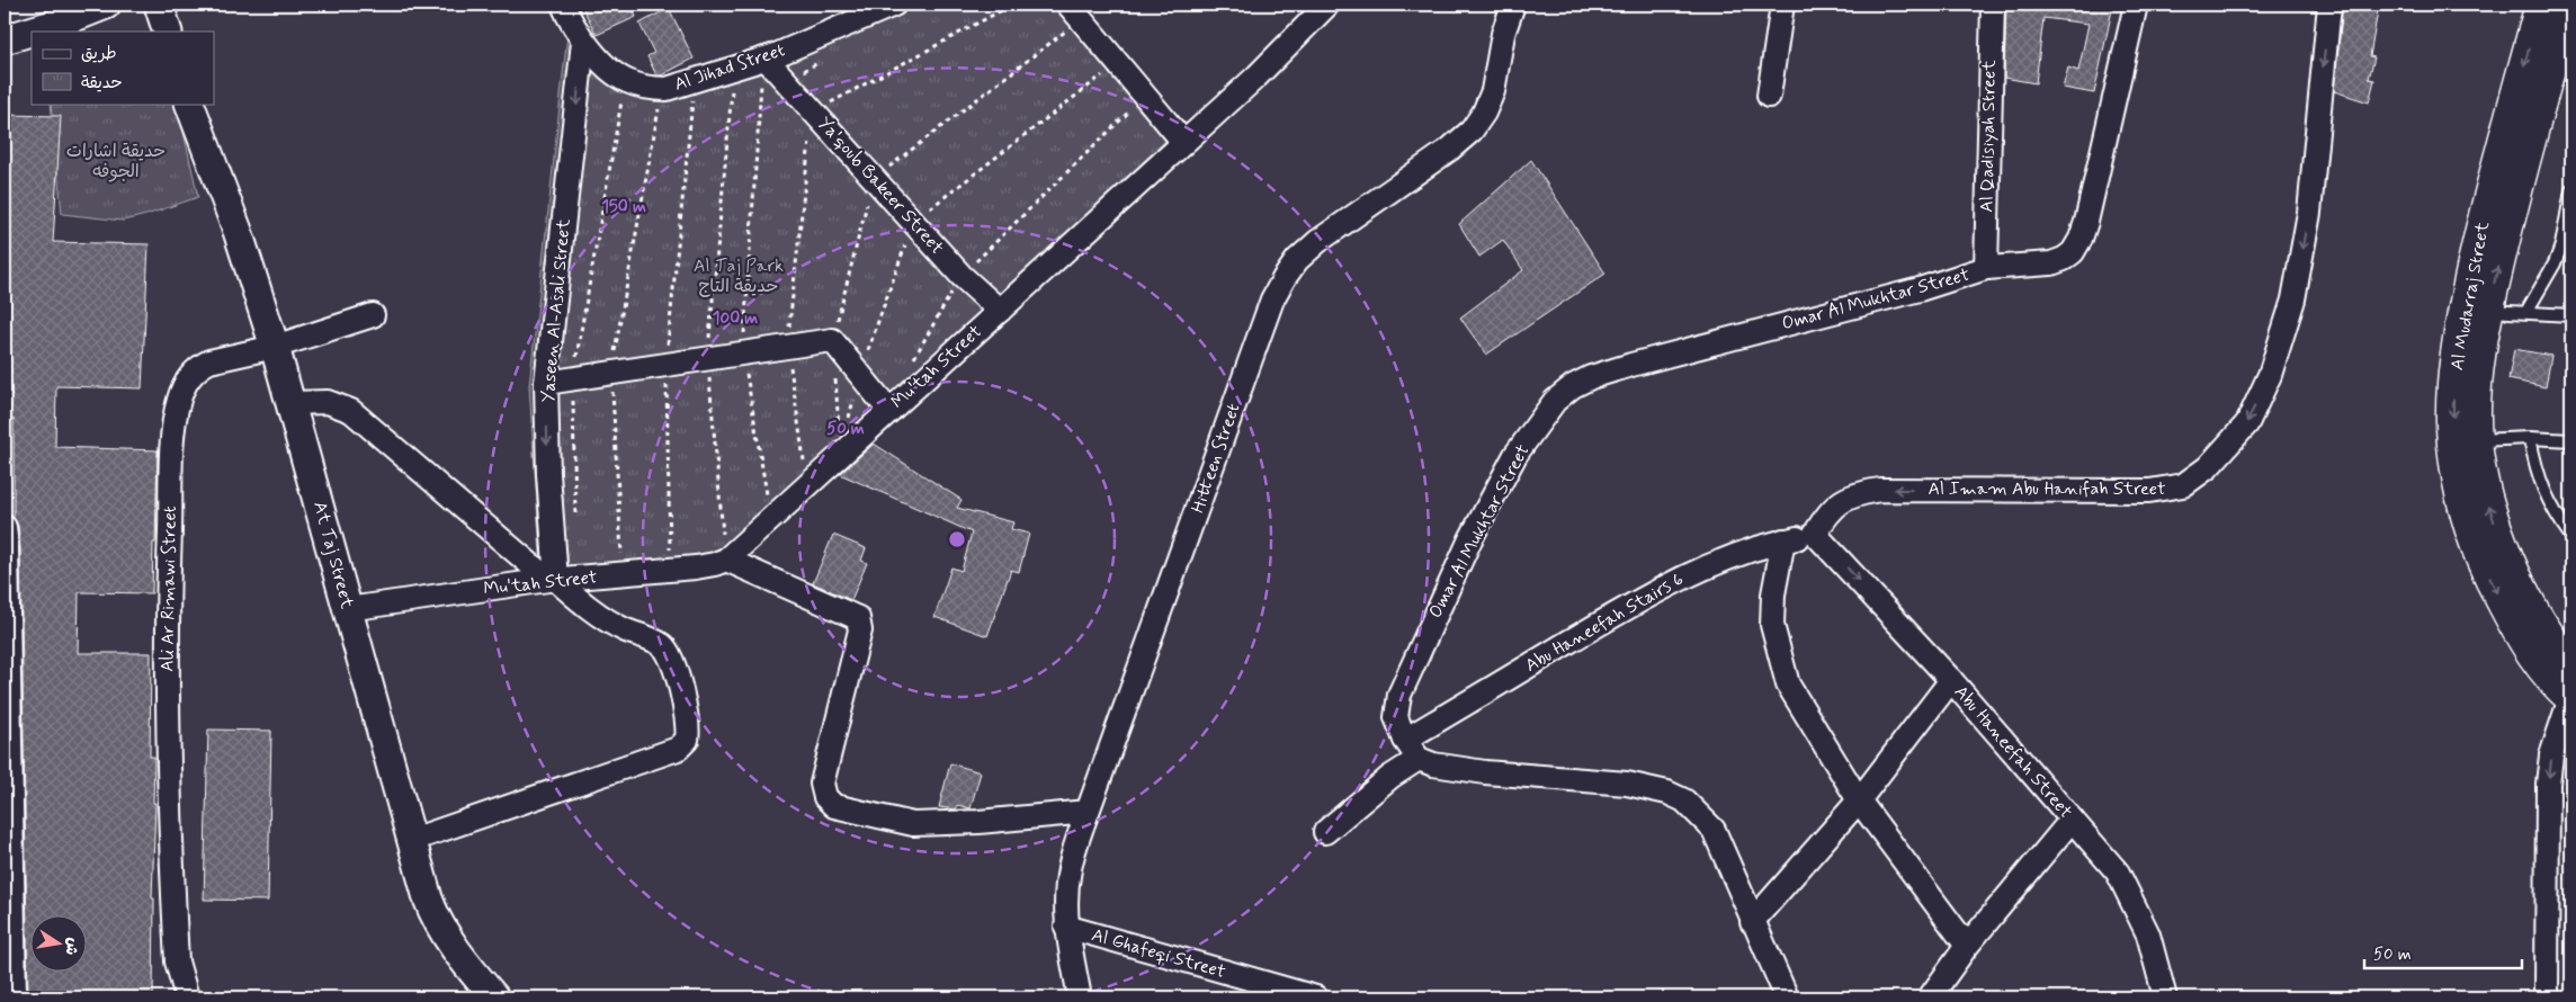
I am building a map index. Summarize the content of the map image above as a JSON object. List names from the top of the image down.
{
  "streets": {
    "main road": ["Al Mudarraj Street"],
    "street": [
      "Al Jihad Street",
      "Al Qadisiyah Street",
      "Ya'qoub Bakeer Street",
      "Omar Al Mukhtar Street",
      "Yaseen Al-Asali Street",
      "Mu'tah Street",
      "Hitteen Street",
      "Al Imam Abu Hanifah Street",
      "At Taj Street",
      "Ali Ar Rimawi Street",
      "Abu Haneefah Stairs 6",
      "Abu Haneefah Street",
      "Al Ghafeqi Street"
    ]
  },
  "crossings": [
    ["Al Jihad Street", "Ya'qoub Bakeer Street"],
    ["Al Jihad Street", "Yaseen Al-Asali Street"],
    ["Al Qadisiyah Street", "Omar Al Mukhtar Street"],
    ["Ya'qoub Bakeer Street", "Mu'tah Street"],
    ["Omar Al Mukhtar Street", "Abu Haneefah Stairs 6"],
    ["Yaseen Al-Asali Street", "Mu'tah Street"],
    ["Mu'tah Street", "At Taj Street"],
    ["Hitteen Street", "Al Ghafeqi Street"],
    ["Al Imam Abu Hanifah Street", "Abu Haneefah Stairs 6"],
    ["Al Imam Abu Hanifah Street", "Abu Haneefah Street"],
    ["At Taj Street", "Ali Ar Rimawi Street"],
    ["Abu Haneefah Stairs 6", "Abu Haneefah Street"]
  ],
  "one_way": ["Yaseen Al-Asali Street", "Al Imam Abu Hanifah Street"],
  "parks": ["حديقة اشارات الجوفه", "Al Taj Park حديقة التاج"],
  "legend": ["طريق", "حديقة"],
  "scale_bar": "50 m",
  "north": "right",
  "rings": ["150 m", "100 m", "50 m"]
}
